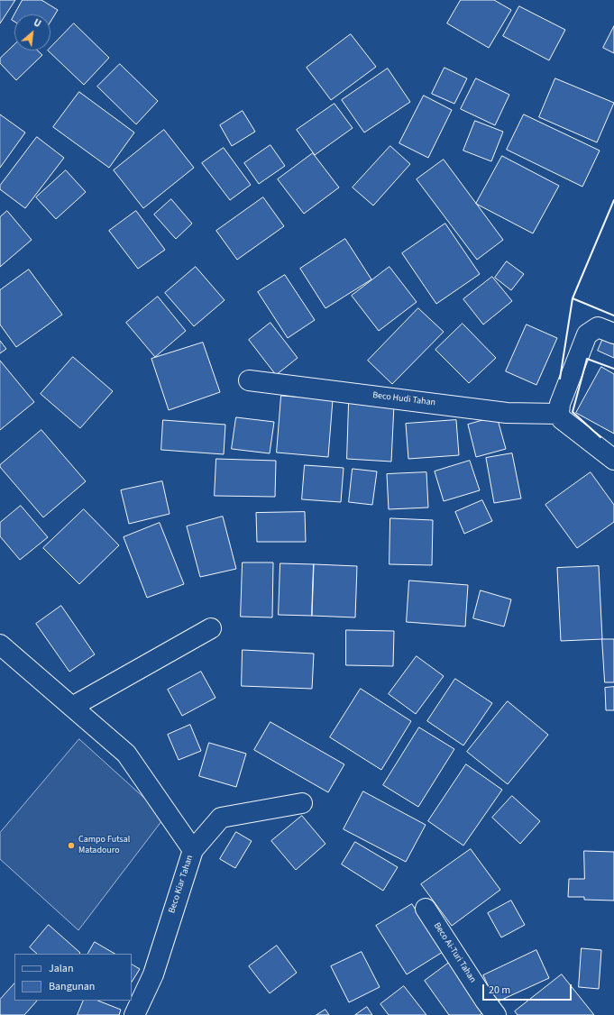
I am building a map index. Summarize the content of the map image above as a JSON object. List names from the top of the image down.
{
  "streets": {
    "street": ["Beco Hudi Tahan", "Beco Kiar Tahan", "Beco Ai-Turi Tahan"]
  },
  "places": ["Campo Futsal Matadouro"],
  "legend": ["Jalan", "Bangunan"],
  "scale_bar": "20 m",
  "north": "top right"
}
